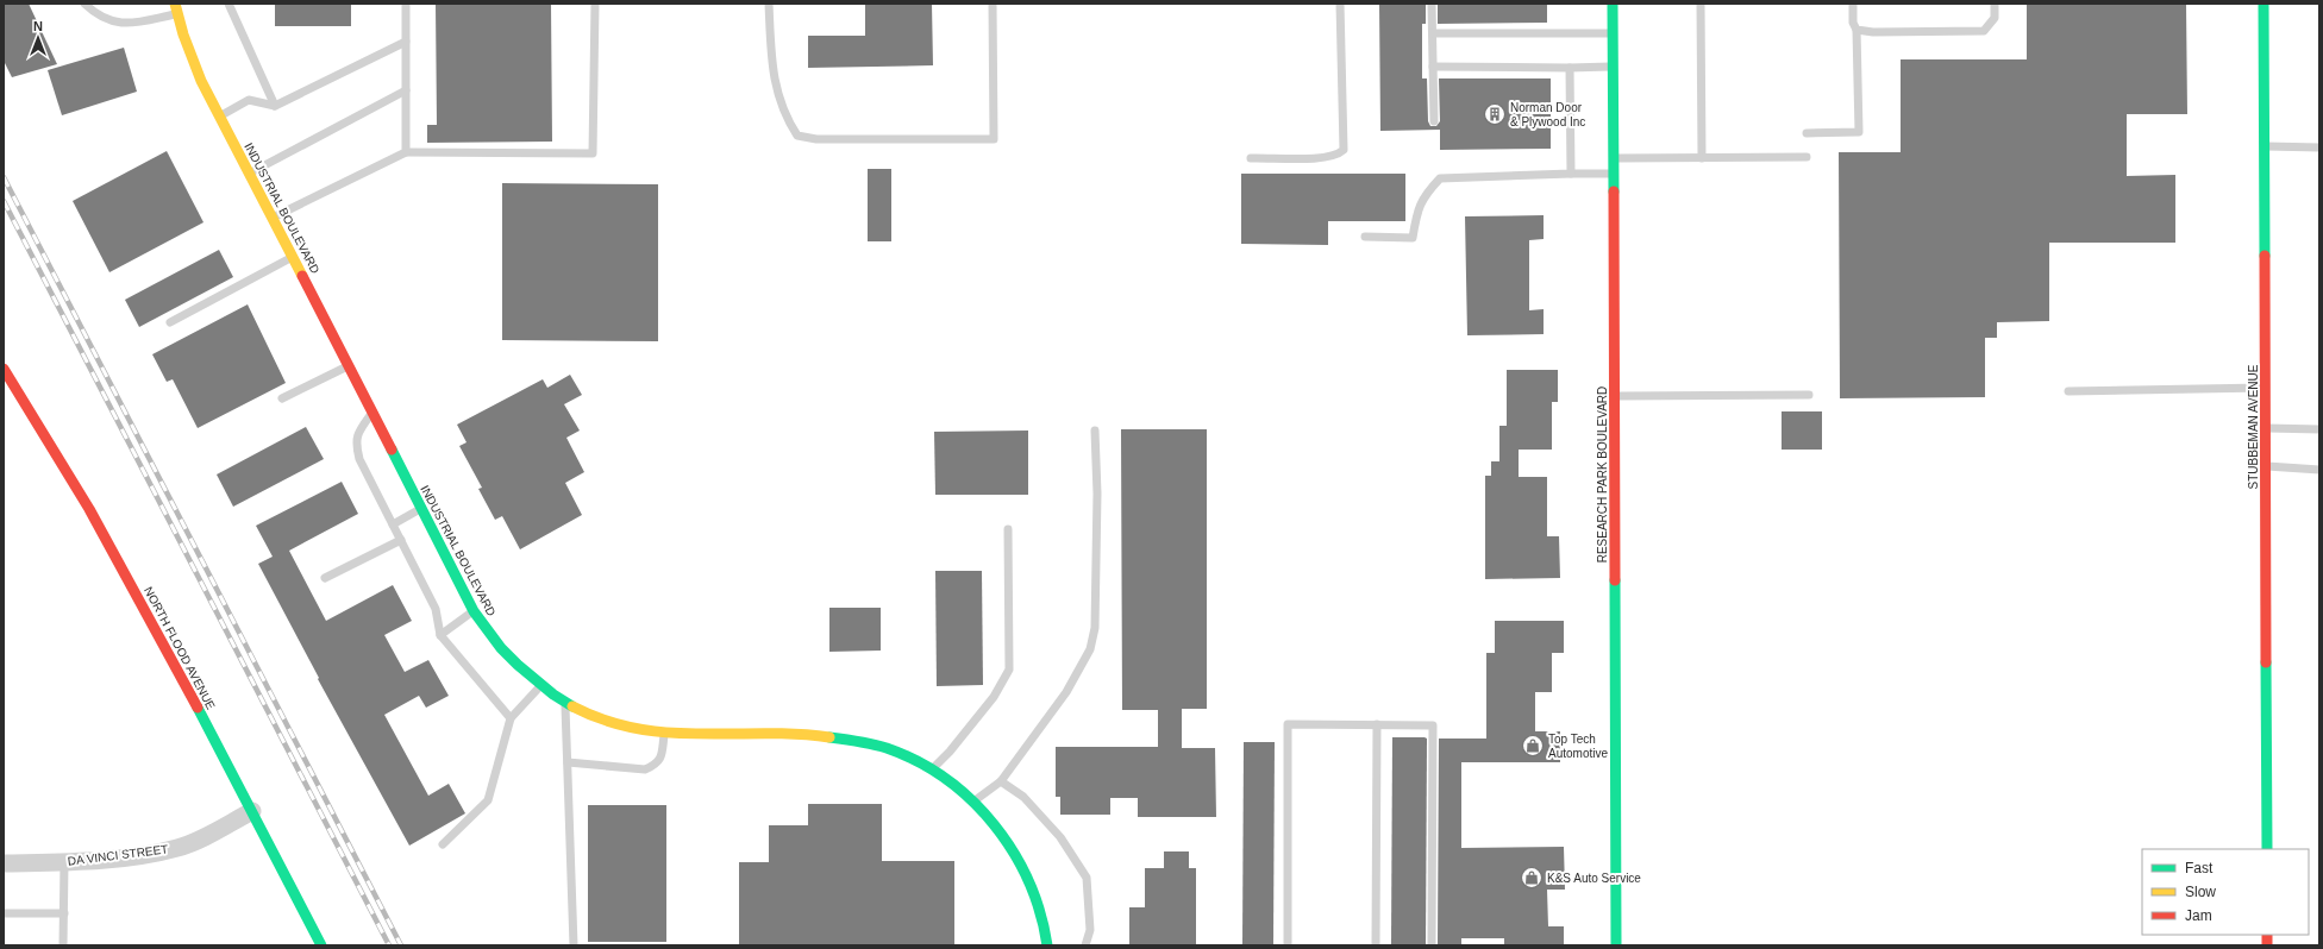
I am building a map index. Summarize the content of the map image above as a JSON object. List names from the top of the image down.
{
  "streets": {
    "street": [
      "INDUSTRIAL BOULEVARD",
      "STUBBEMAN AVENUE",
      "RESEARCH PARK BOULEVARD",
      "NORTH FLOOD AVENUE",
      "DA VINCI STREET"
    ]
  },
  "crossings": [
    ["NORTH FLOOD AVENUE", "DA VINCI STREET"]
  ],
  "places": {
    "building": ["Norman Door & Plywood Inc"],
    "shop": ["Top Tech Automotive", "K&S Auto Service"]
  },
  "legend": ["Fast", "Slow", "Jam"],
  "north": "top"
}
